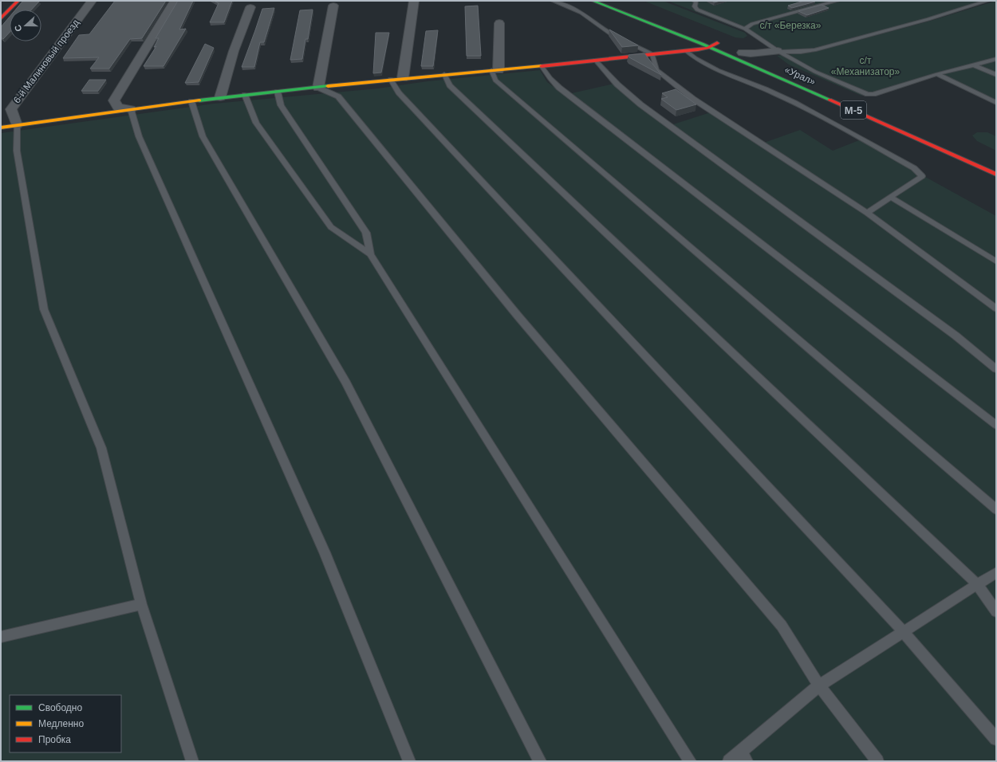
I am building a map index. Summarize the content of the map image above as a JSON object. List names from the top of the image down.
{
  "streets": {
    "main road": ["«Урал»", "М-5"],
    "street": ["6-й Малиновый проезд"]
  },
  "parks": ["с/т «Березка»", "с/т «Механизатор»"],
  "legend": ["Свободно", "Медленно", "Пробка"],
  "north": "left"
}
